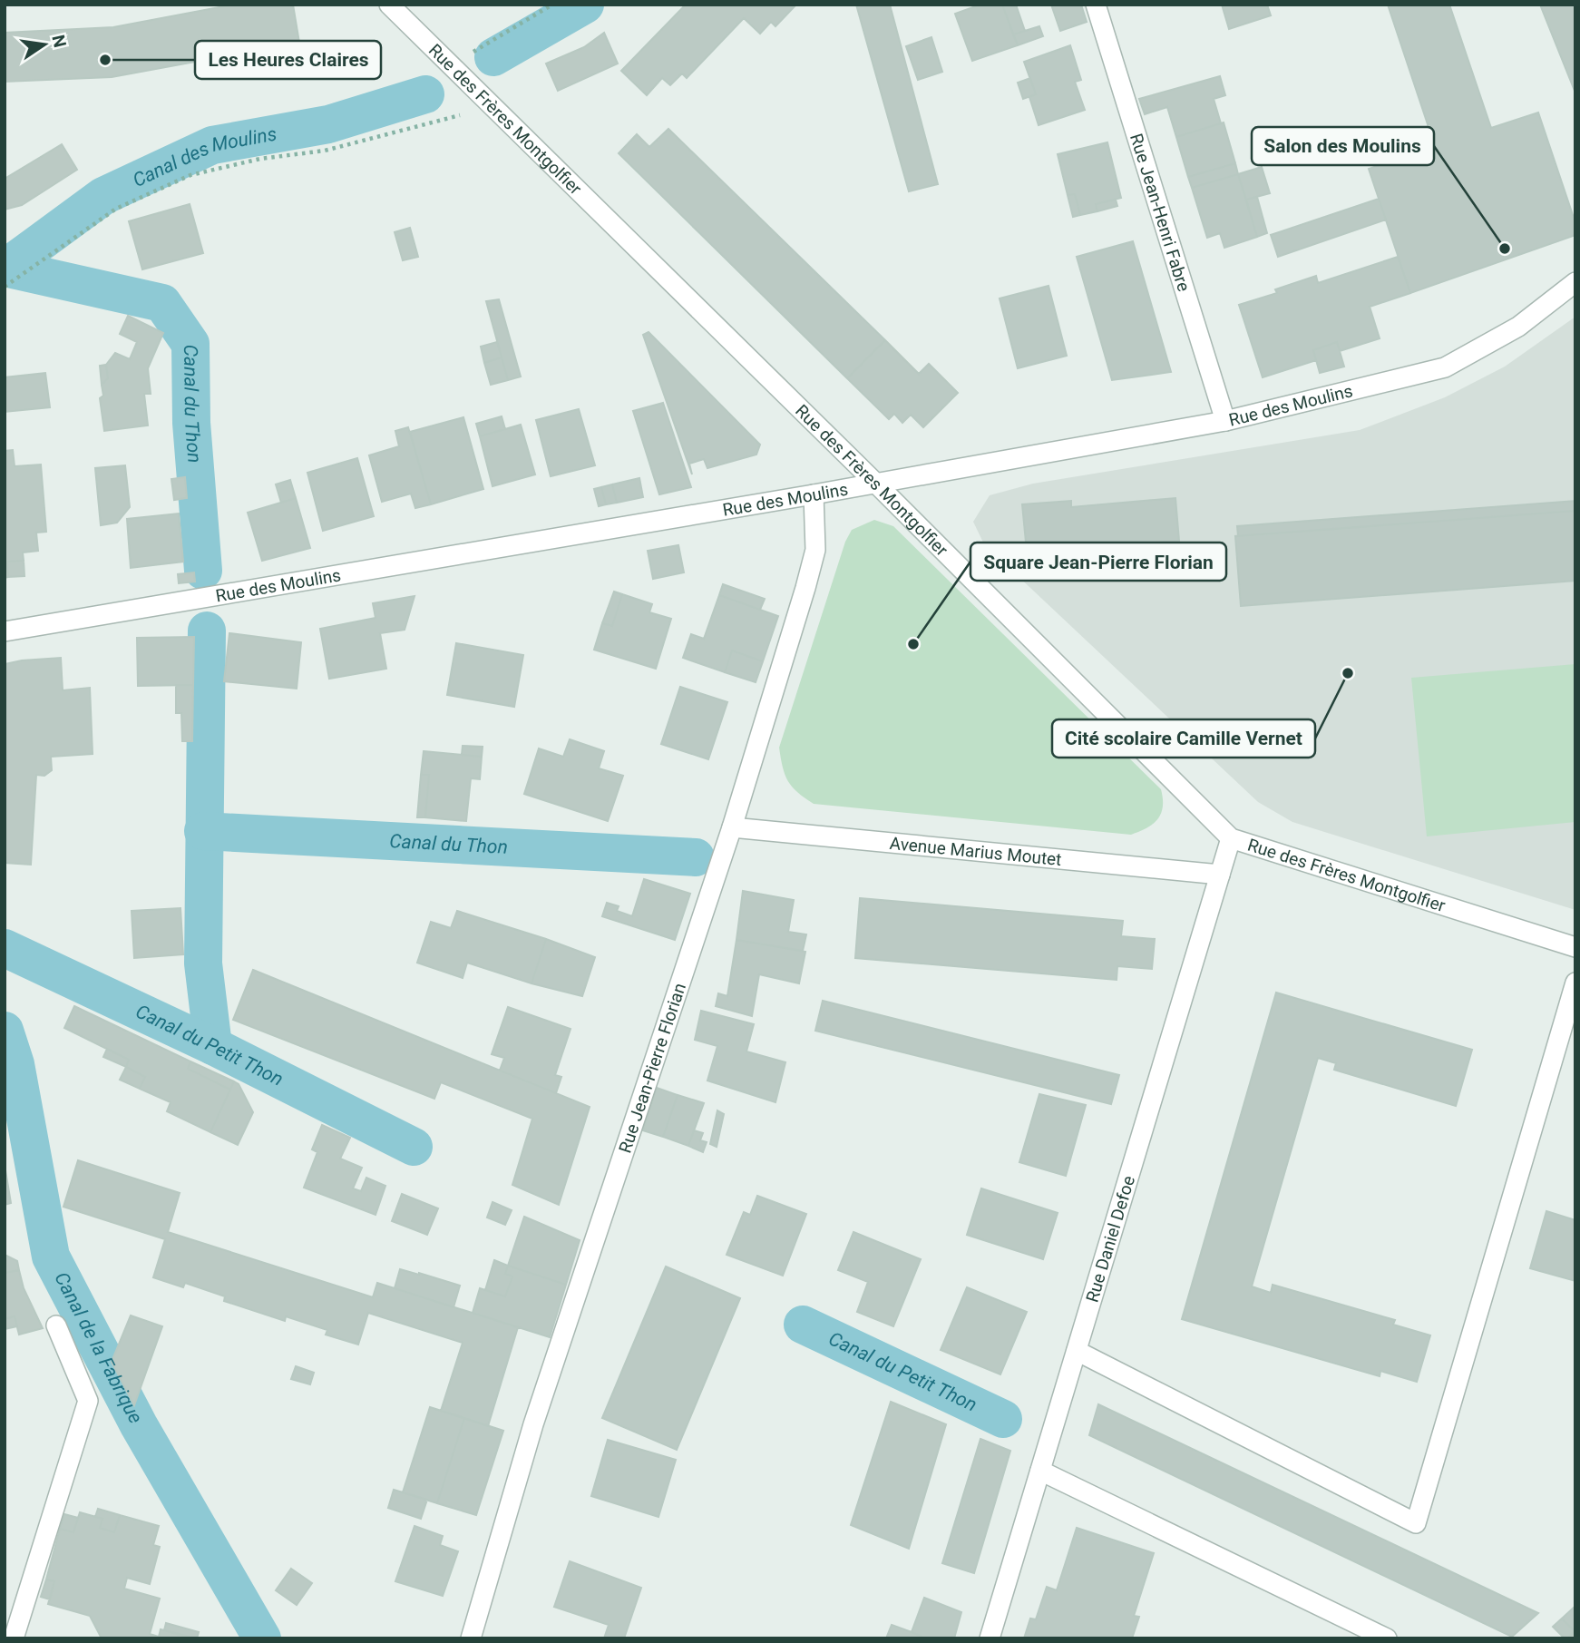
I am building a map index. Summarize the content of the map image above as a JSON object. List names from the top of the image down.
{
  "streets": {
    "street": [
      "Rue des Frères Montgolfier",
      "Rue Jean-Henri Fabre",
      "Rue des Moulins",
      "Avenue Marius Moutet",
      "Rue Jean-Pierre Florian",
      "Rue Daniel Defoe"
    ]
  },
  "crossings": [
    ["Rue des Frères Montgolfier", "Rue des Moulins"],
    ["Rue des Frères Montgolfier", "Rue Daniel Defoe"],
    ["Rue Jean-Henri Fabre", "Rue des Moulins"],
    ["Rue des Moulins", "Rue Jean-Pierre Florian"],
    ["Avenue Marius Moutet", "Rue Jean-Pierre Florian"],
    ["Avenue Marius Moutet", "Rue Daniel Defoe"]
  ],
  "water": [
    "Canal des Moulins",
    "Canal du Thon",
    "Canal du Petit Thon",
    "Canal de la Fabrique"
  ],
  "places": [
    "Les Heures Claires",
    "Salon des Moulins",
    "Square Jean-Pierre Florian",
    "Cité scolaire Camille Vernet"
  ],
  "north": "right"
}
